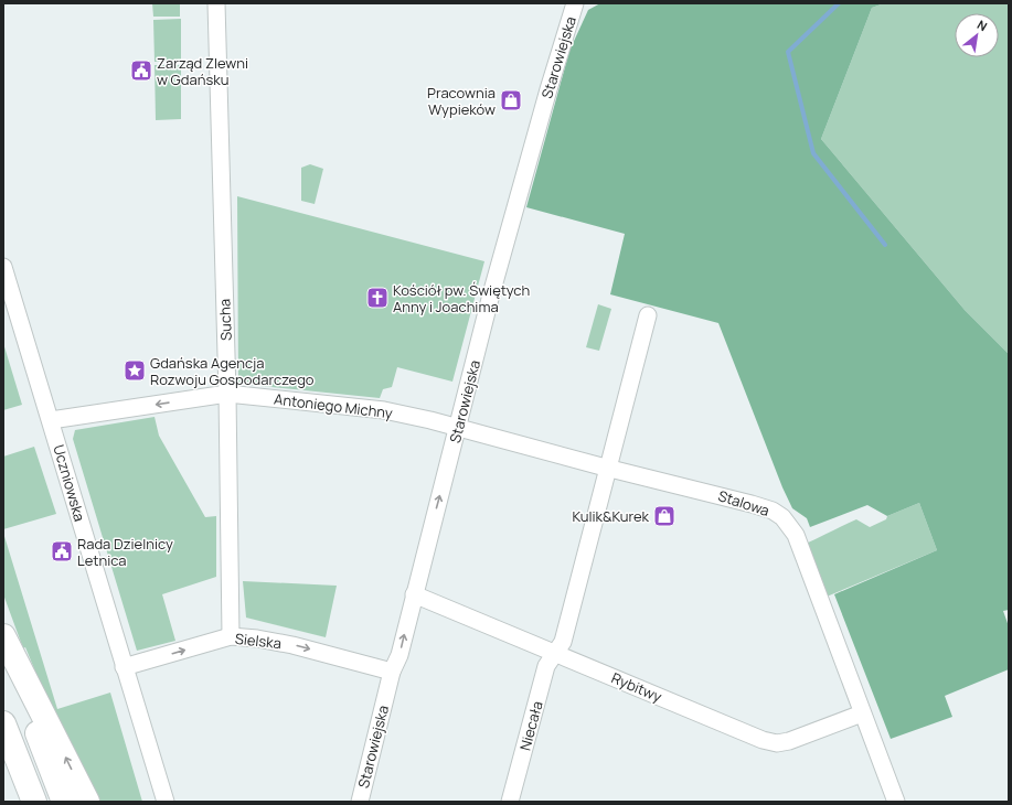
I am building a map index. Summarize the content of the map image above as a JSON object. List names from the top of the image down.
{
  "streets": {
    "street": [
      "Starowiejska",
      "Sucha",
      "Antoniego Michny",
      "Uczniowska",
      "Stalowa",
      "Sielska",
      "Rybitwy",
      "Niecała"
    ]
  },
  "crossings": [
    ["Starowiejska", "Antoniego Michny"],
    ["Starowiejska", "Stalowa"],
    ["Starowiejska", "Sielska"],
    ["Starowiejska", "Rybitwy"],
    ["Sucha", "Antoniego Michny"],
    ["Sucha", "Sielska"],
    ["Antoniego Michny", "Uczniowska"],
    ["Antoniego Michny", "Stalowa"],
    ["Uczniowska", "Sielska"],
    ["Stalowa", "Rybitwy"],
    ["Stalowa", "Niecała"],
    ["Rybitwy", "Niecała"]
  ],
  "one_way": ["Antoniego Michny", "Sielska"],
  "places": {
    "public building": ["Zarząd Zlewni w Gdańsku", "Rada Dzielnicy Letnica"],
    "shop": ["Pracownia Wypieków", "Kulik&Kurek"],
    "church": ["Kościół pw. Świętych Anny i Joachima"],
    "place": ["Gdańska Agencja Rozwoju Gospodarczego"]
  },
  "north": "top right"
}
